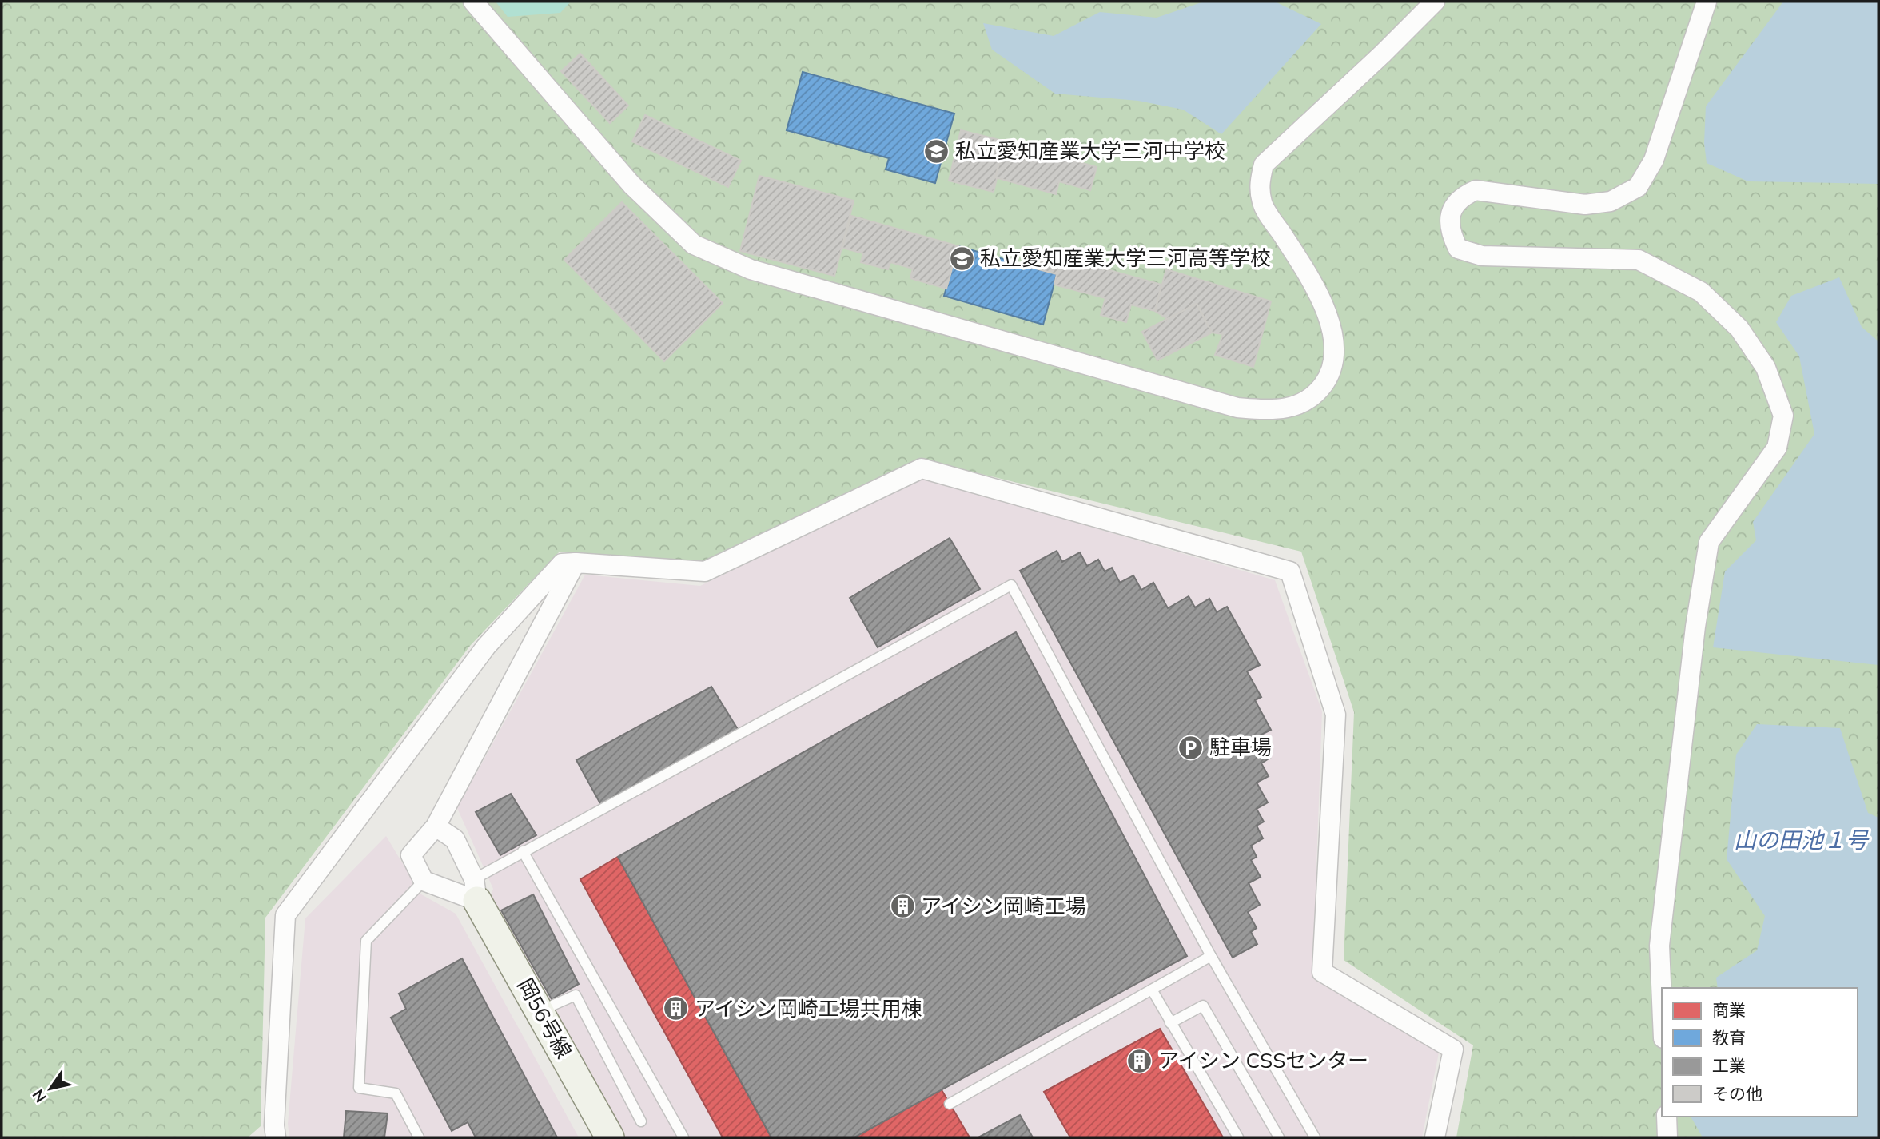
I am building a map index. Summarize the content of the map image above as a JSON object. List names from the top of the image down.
{
  "streets": {
    "street": ["岡56号線"]
  },
  "water": ["山の田池１号"],
  "places": {
    "school or university": ["私立愛知産業大学三河中学校", "私立愛知産業大学三河高等学校"],
    "parking": ["駐車場"],
    "building": ["アイシン岡崎工場", "アイシン岡崎工場共用棟", "アイシン CSSセンター"]
  },
  "legend": [
    "商業",
    "教育",
    "工業",
    "その他"
  ],
  "north": "bottom left"
}
